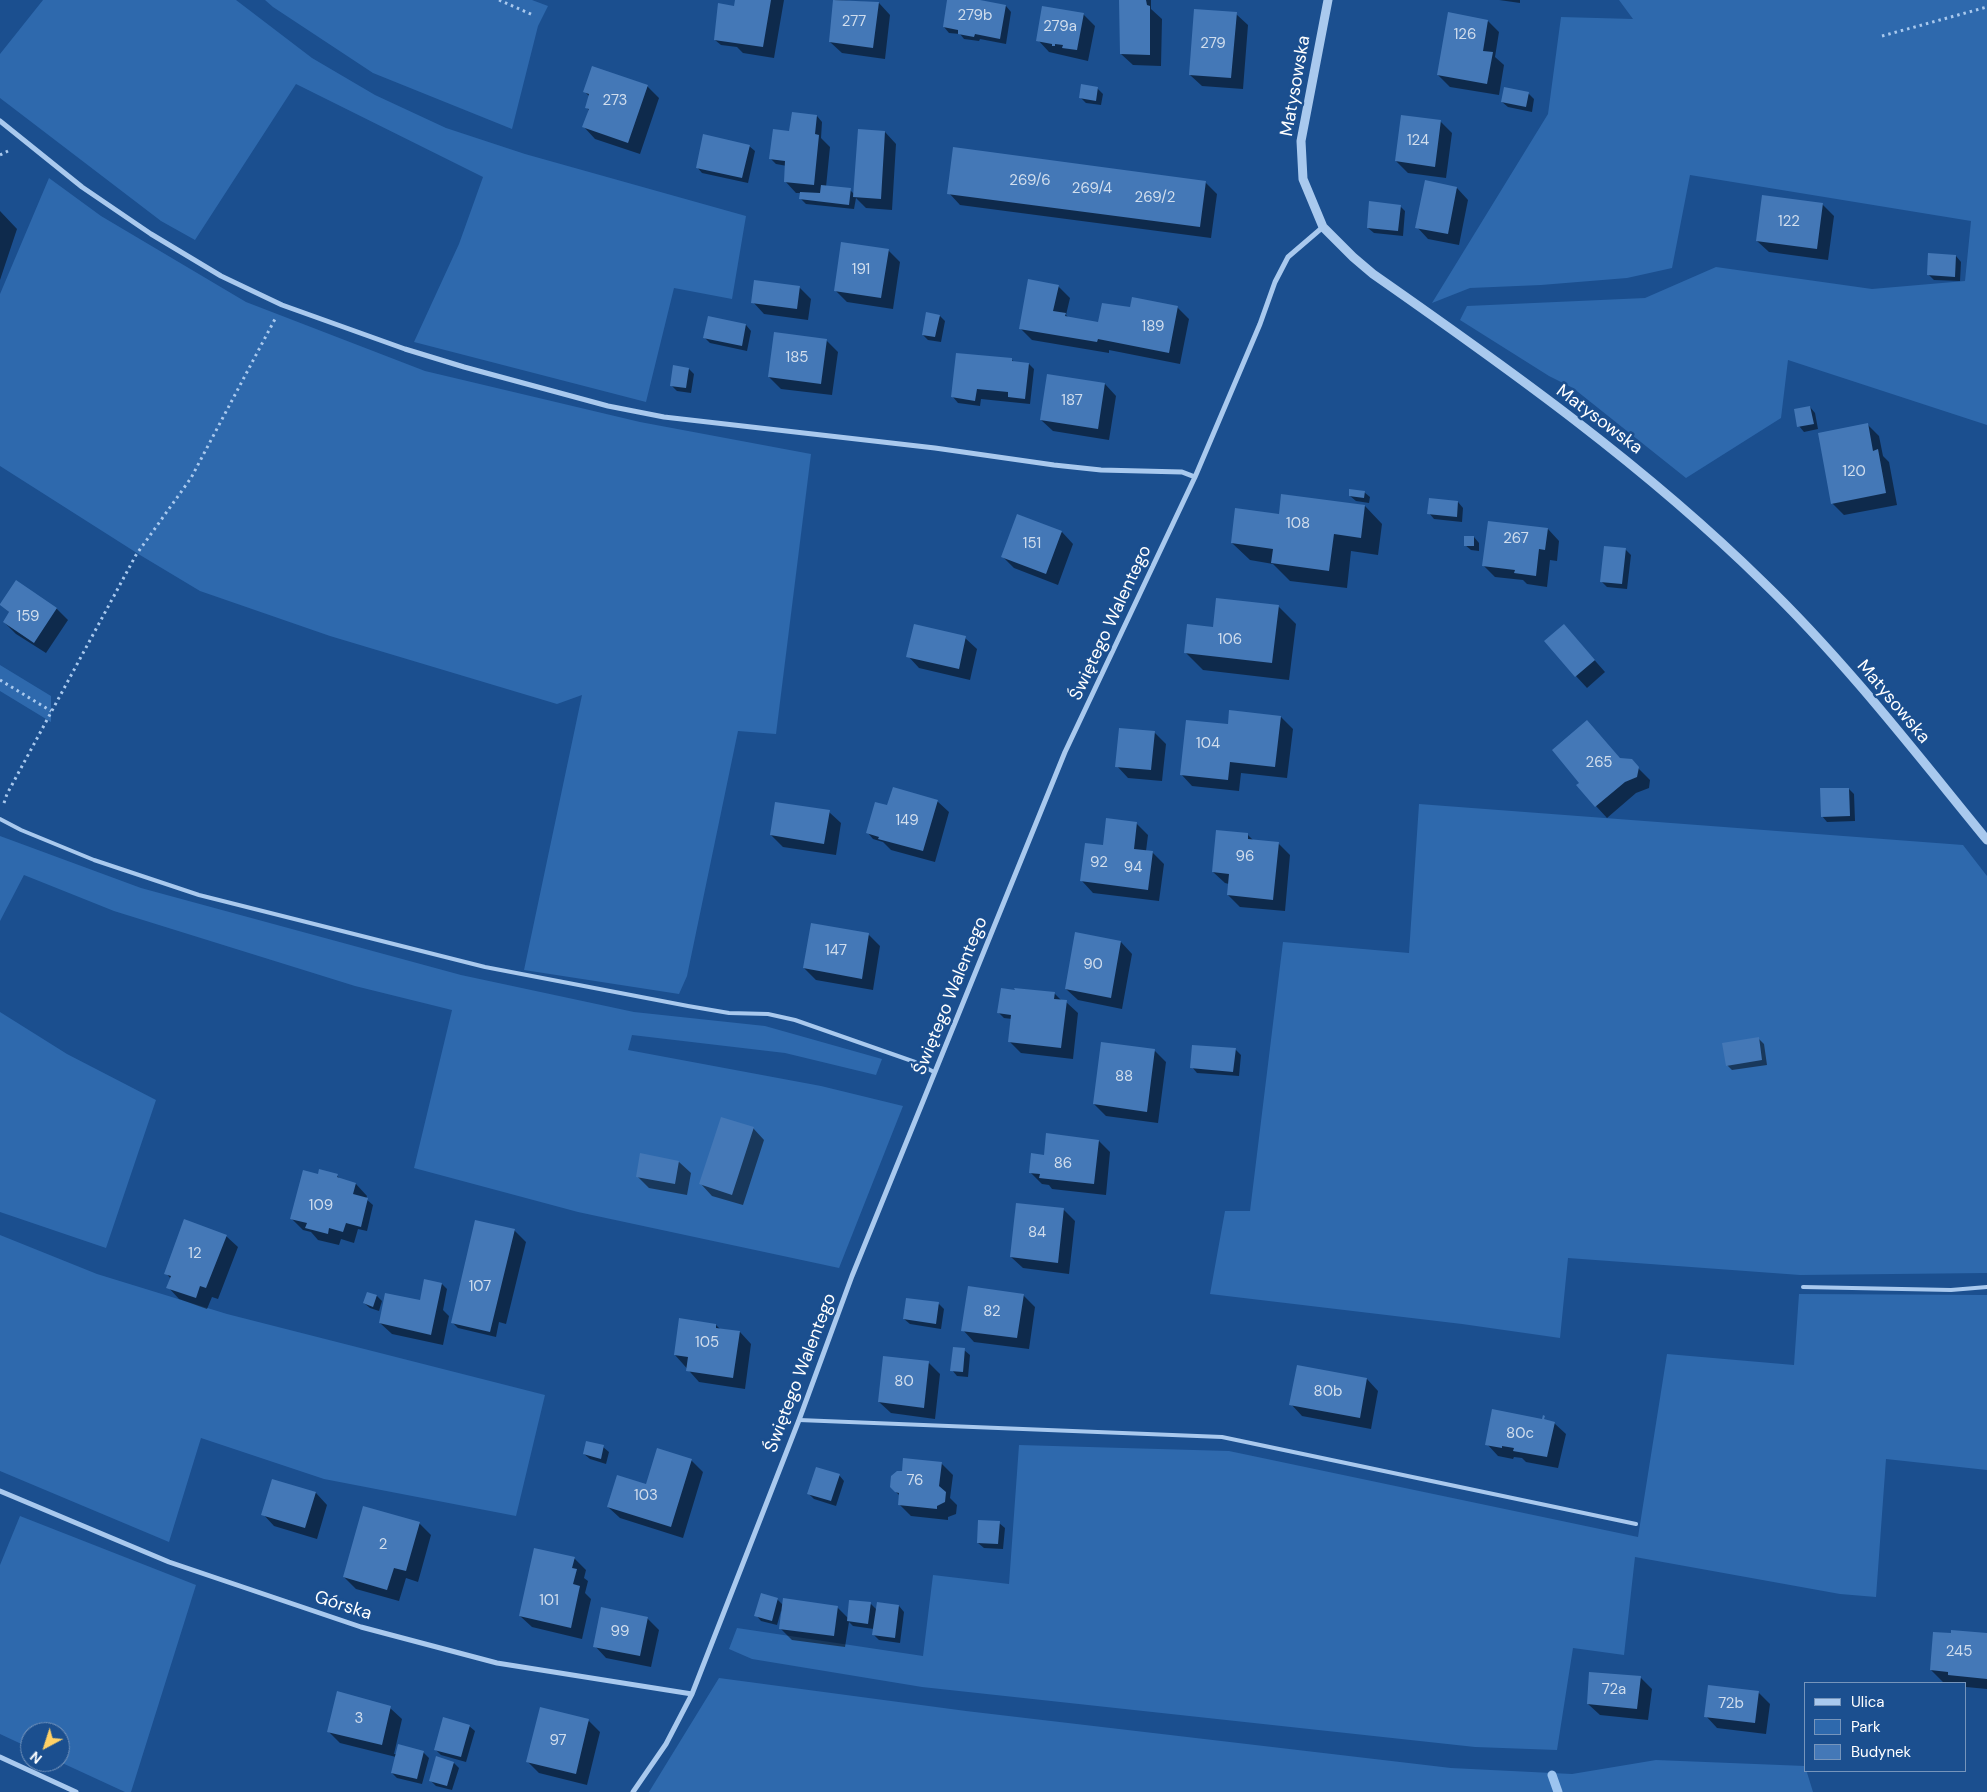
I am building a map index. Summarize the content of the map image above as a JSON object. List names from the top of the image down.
{
  "streets": {
    "street": ["Matysowska", "Świętego Walentego", "Górska"]
  },
  "crossings": [
    ["Matysowska", "Świętego Walentego"],
    ["Świętego Walentego", "Górska"]
  ],
  "house_numbers": [
    "279b",
    "277",
    "279a",
    "126",
    "279",
    "273",
    "124",
    "269/6",
    "269/4",
    "269/2",
    "122",
    "191",
    "189",
    "185",
    "187",
    "120",
    "108",
    "267",
    "151",
    "159",
    "106",
    "104",
    "265",
    "149",
    "96",
    "92",
    "94",
    "147",
    "90",
    "88",
    "86",
    "109",
    "84",
    "12",
    "107",
    "82",
    "105",
    "80",
    "80b",
    "80c",
    "76",
    "103",
    "2",
    "101",
    "99",
    "245",
    "72a",
    "72b",
    "3",
    "97"
  ],
  "legend": ["Ulica", "Park", "Budynek"],
  "north": "bottom left"
}
